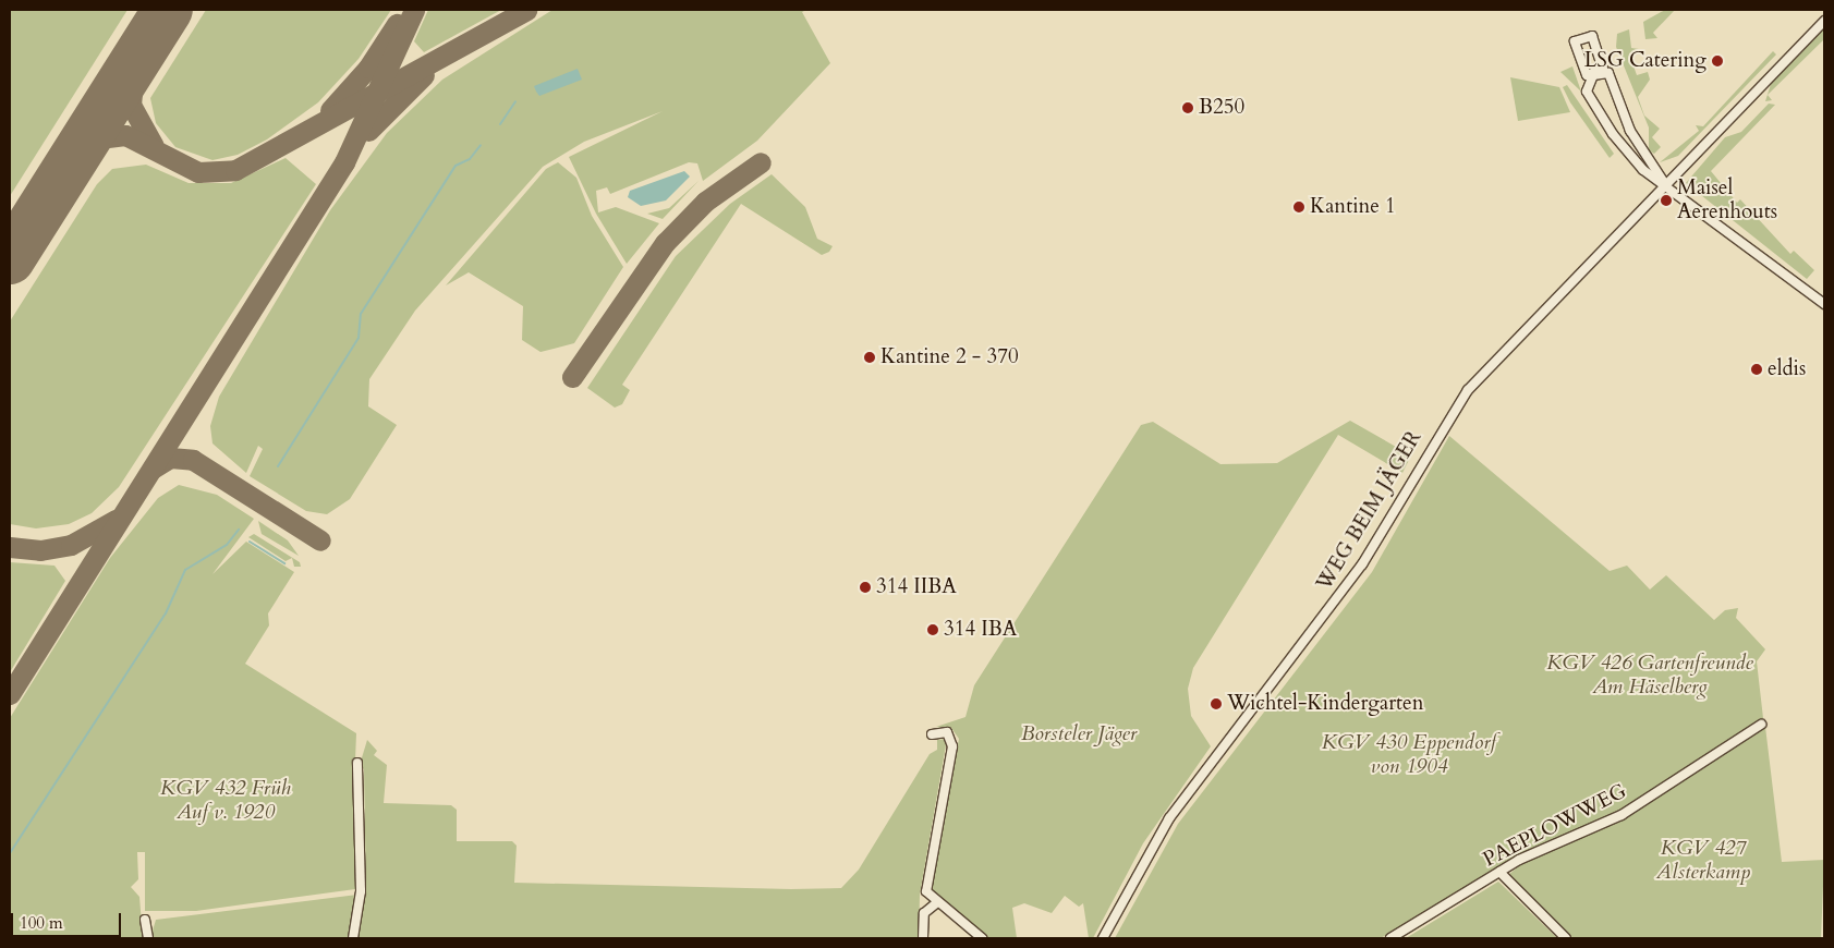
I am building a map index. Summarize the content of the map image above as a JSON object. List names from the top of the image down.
{
  "streets": {
    "street": ["WEG BEIM JÄGER", "PAEPLOWWEG"]
  },
  "parks": [
    "KGV 426 Gartenfreunde Am Häselberg",
    "Borsteler Jäger",
    "KGV 430 Eppendorf von 1904",
    "KGV 432 Früh Auf v. 1920",
    "KGV 427 Alsterkamp"
  ],
  "places": [
    "LSG Catering",
    "B250",
    "Maisel Aerenhouts",
    "Kantine 1",
    "Kantine 2 - 370",
    "eldis",
    "314 IIBA",
    "314 IBA",
    "Wichtel-Kindergarten"
  ],
  "scale_bar": "100 m"
}
